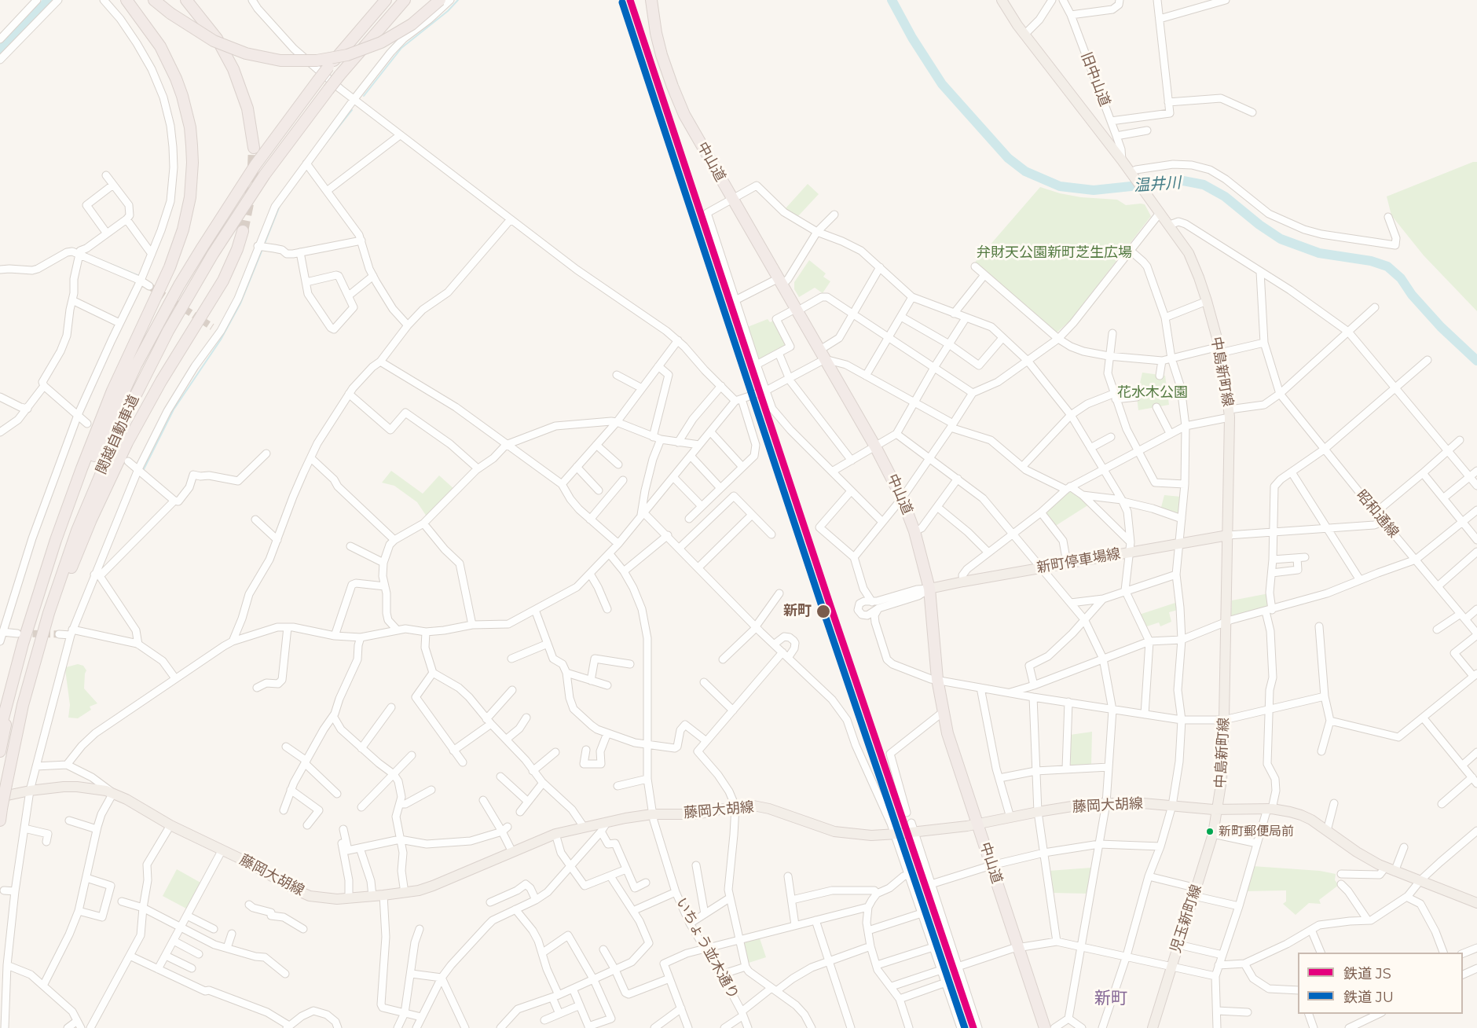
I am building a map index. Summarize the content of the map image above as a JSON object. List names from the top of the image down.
{
  "streets": {
    "highway": ["中山道", "関越自動車道"],
    "main road": [
      "中島新町線",
      "新町停車場線",
      "藤岡大胡線",
      "児玉新町線"
    ],
    "street": ["旧中山道", "昭和通線", "いちょう並木通り"]
  },
  "crossings": [
    ["旧中山道", "中島新町線"],
    ["中山道", "新町停車場線"],
    ["中山道", "藤岡大胡線"],
    ["中島新町線", "新町停車場線"],
    ["中島新町線", "藤岡大胡線"],
    ["中島新町線", "児玉新町線"],
    ["藤岡大胡線", "児玉新町線"],
    ["藤岡大胡線", "いちょう並木通り"]
  ],
  "districts": ["新町"],
  "water": ["温井川"],
  "parks": ["弁財天公園新町芝生広場", "花水木公園"],
  "places": ["新町", "新町郵便局前"],
  "lines": ["rail line JS", "rail line JU"],
  "legend": ["鉄道 JS", "鉄道 JU"]
}
